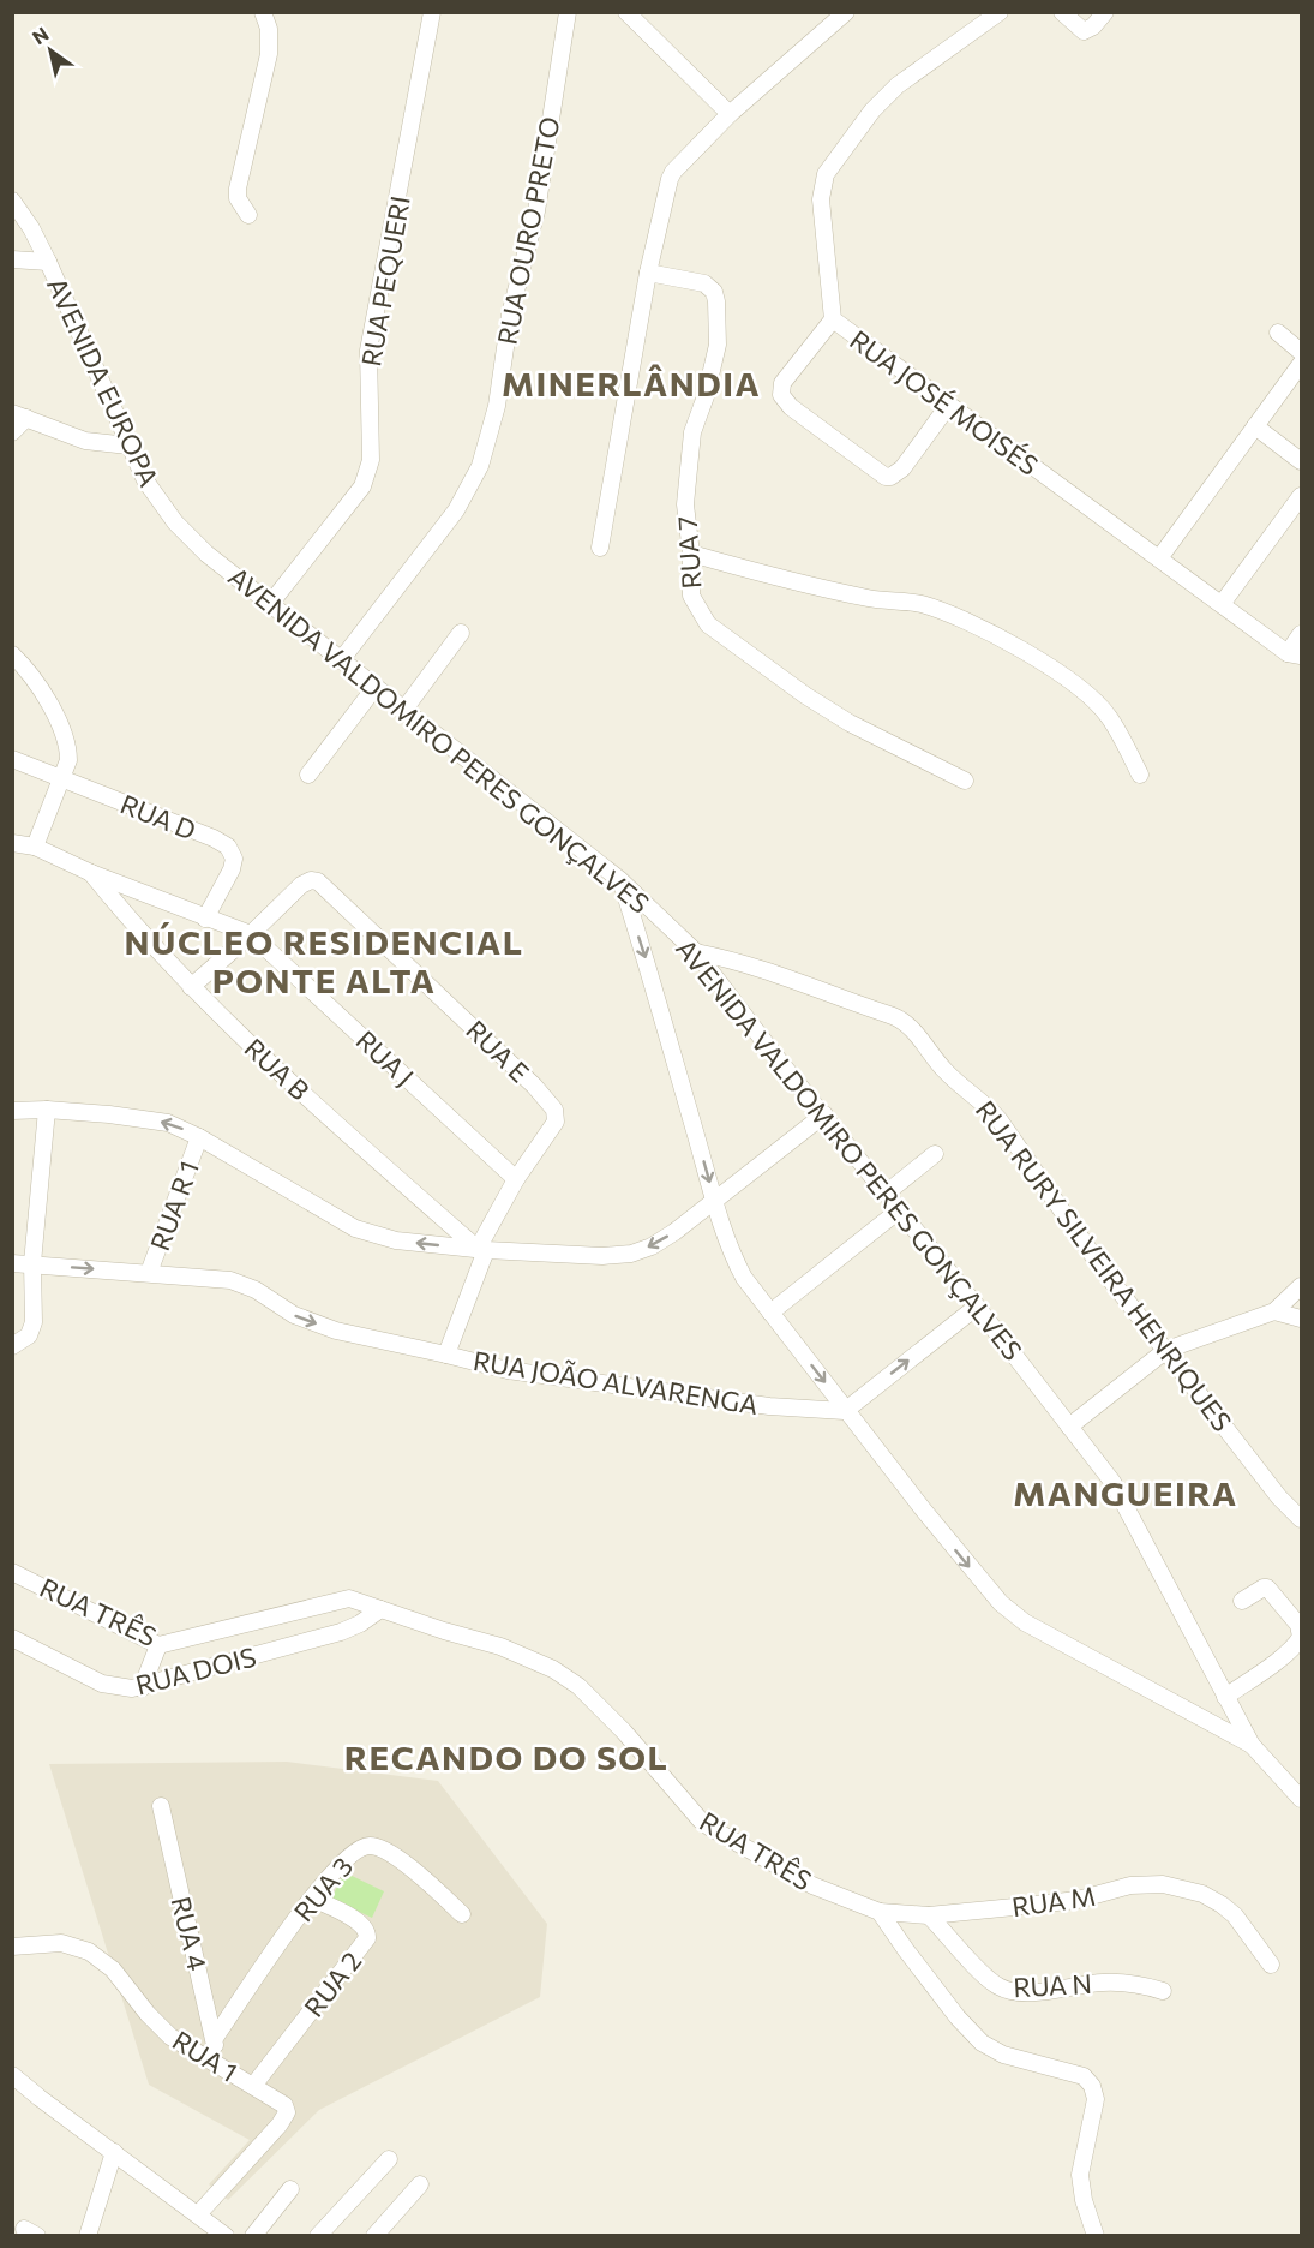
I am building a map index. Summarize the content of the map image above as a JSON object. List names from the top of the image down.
{
  "streets": {
    "street": [
      "RUA OURO PRETO",
      "RUA PEQUERI",
      "AVENIDA EUROPA",
      "RUA JOSÉ MOISÉS",
      "RUA 7",
      "AVENIDA VALDOMIRO PERES GONÇALVES",
      "RUA D",
      "RUA E",
      "RUA J",
      "RUA B",
      "RUA R 1",
      "RUA RURY SILVEIRA HENRIQUES",
      "RUA JOÃO ALVARENGA",
      "RUA TRÊS",
      "RUA DOIS",
      "RUA 3",
      "RUA M",
      "RUA 4",
      "RUA 2",
      "RUA N",
      "RUA 1"
    ]
  },
  "crossings": [
    ["RUA OURO PRETO", "AVENIDA VALDOMIRO PERES GONÇALVES"],
    ["RUA PEQUERI", "AVENIDA VALDOMIRO PERES GONÇALVES"],
    ["AVENIDA EUROPA", "AVENIDA VALDOMIRO PERES GONÇALVES"],
    ["AVENIDA VALDOMIRO PERES GONÇALVES", "RUA RURY SILVEIRA HENRIQUES"],
    ["RUA D", "RUA J"],
    ["RUA E", "RUA J"],
    ["RUA E", "RUA B"],
    ["RUA E", "RUA JOÃO ALVARENGA"],
    ["RUA J", "RUA B"],
    ["RUA R 1", "RUA JOÃO ALVARENGA"],
    ["RUA TRÊS", "RUA DOIS"],
    ["RUA TRÊS", "RUA M"],
    ["RUA 3", "RUA 4"],
    ["RUA 3", "RUA 2"],
    ["RUA M", "RUA N"],
    ["RUA 4", "RUA 1"],
    ["RUA 2", "RUA 1"]
  ],
  "districts": [
    "MINERLÂNDIA",
    "NÚCLEO RESIDENCIAL PONTE ALTA",
    "MANGUEIRA",
    "RECANDO DO SOL"
  ],
  "north": "top left"
}
